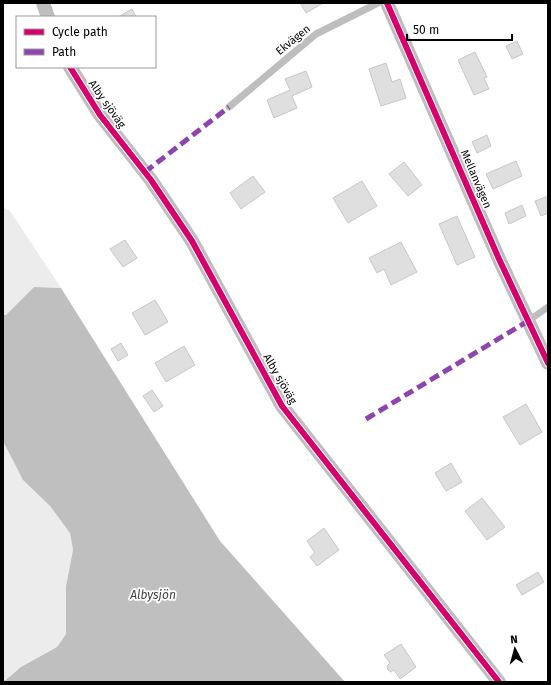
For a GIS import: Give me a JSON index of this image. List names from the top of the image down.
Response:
{
  "streets": {
    "street": ["Alby sjöväg", "Mellanvägen"],
    "lane": ["Ekvägen"]
  },
  "water": ["Albysjön"],
  "legend": ["Cycle path", "Path"],
  "scale_bar": "50 m",
  "north": "top"
}
